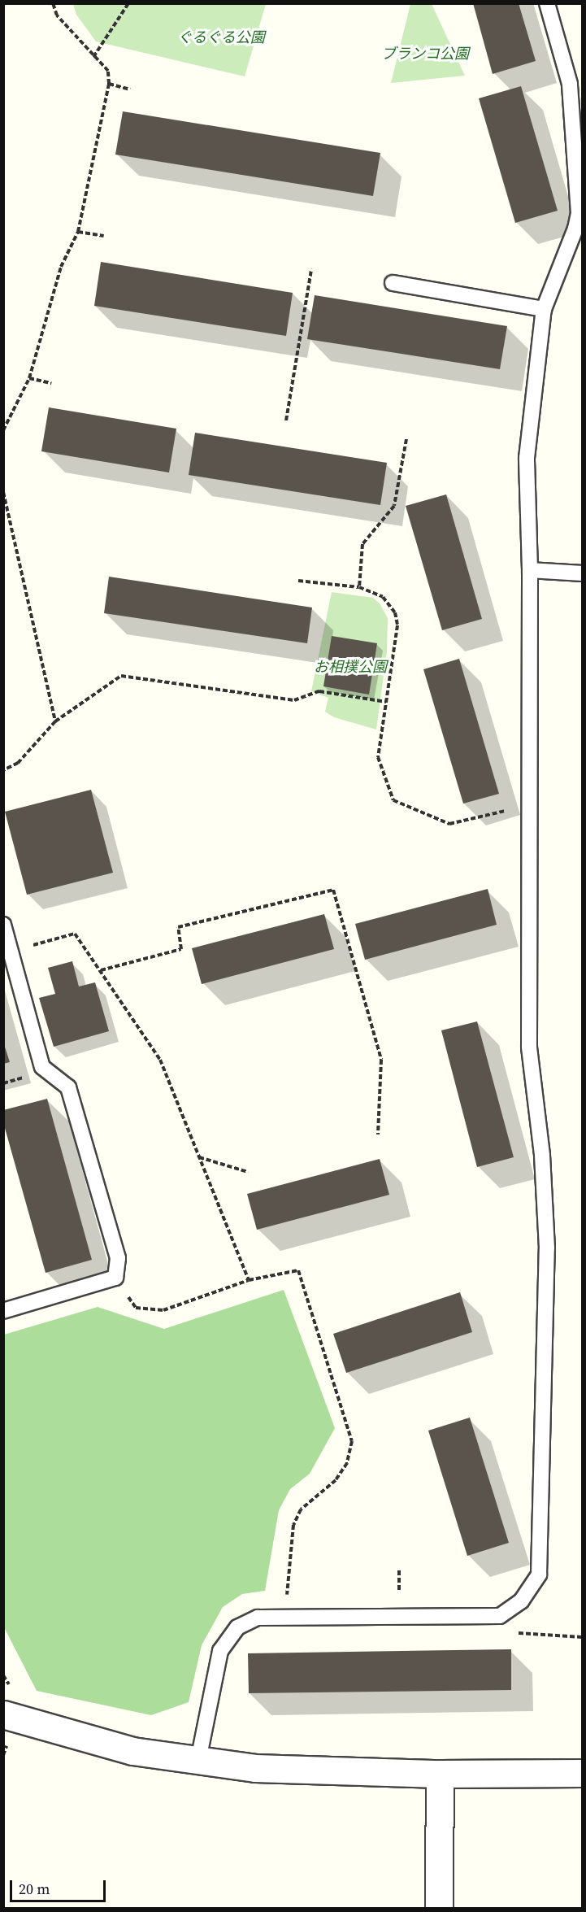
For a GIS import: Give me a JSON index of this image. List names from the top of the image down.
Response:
{
  "parks": ["ぐるぐる公園", "ブランコ公園", "お相撲公園"],
  "scale_bar": "20 m"
}
